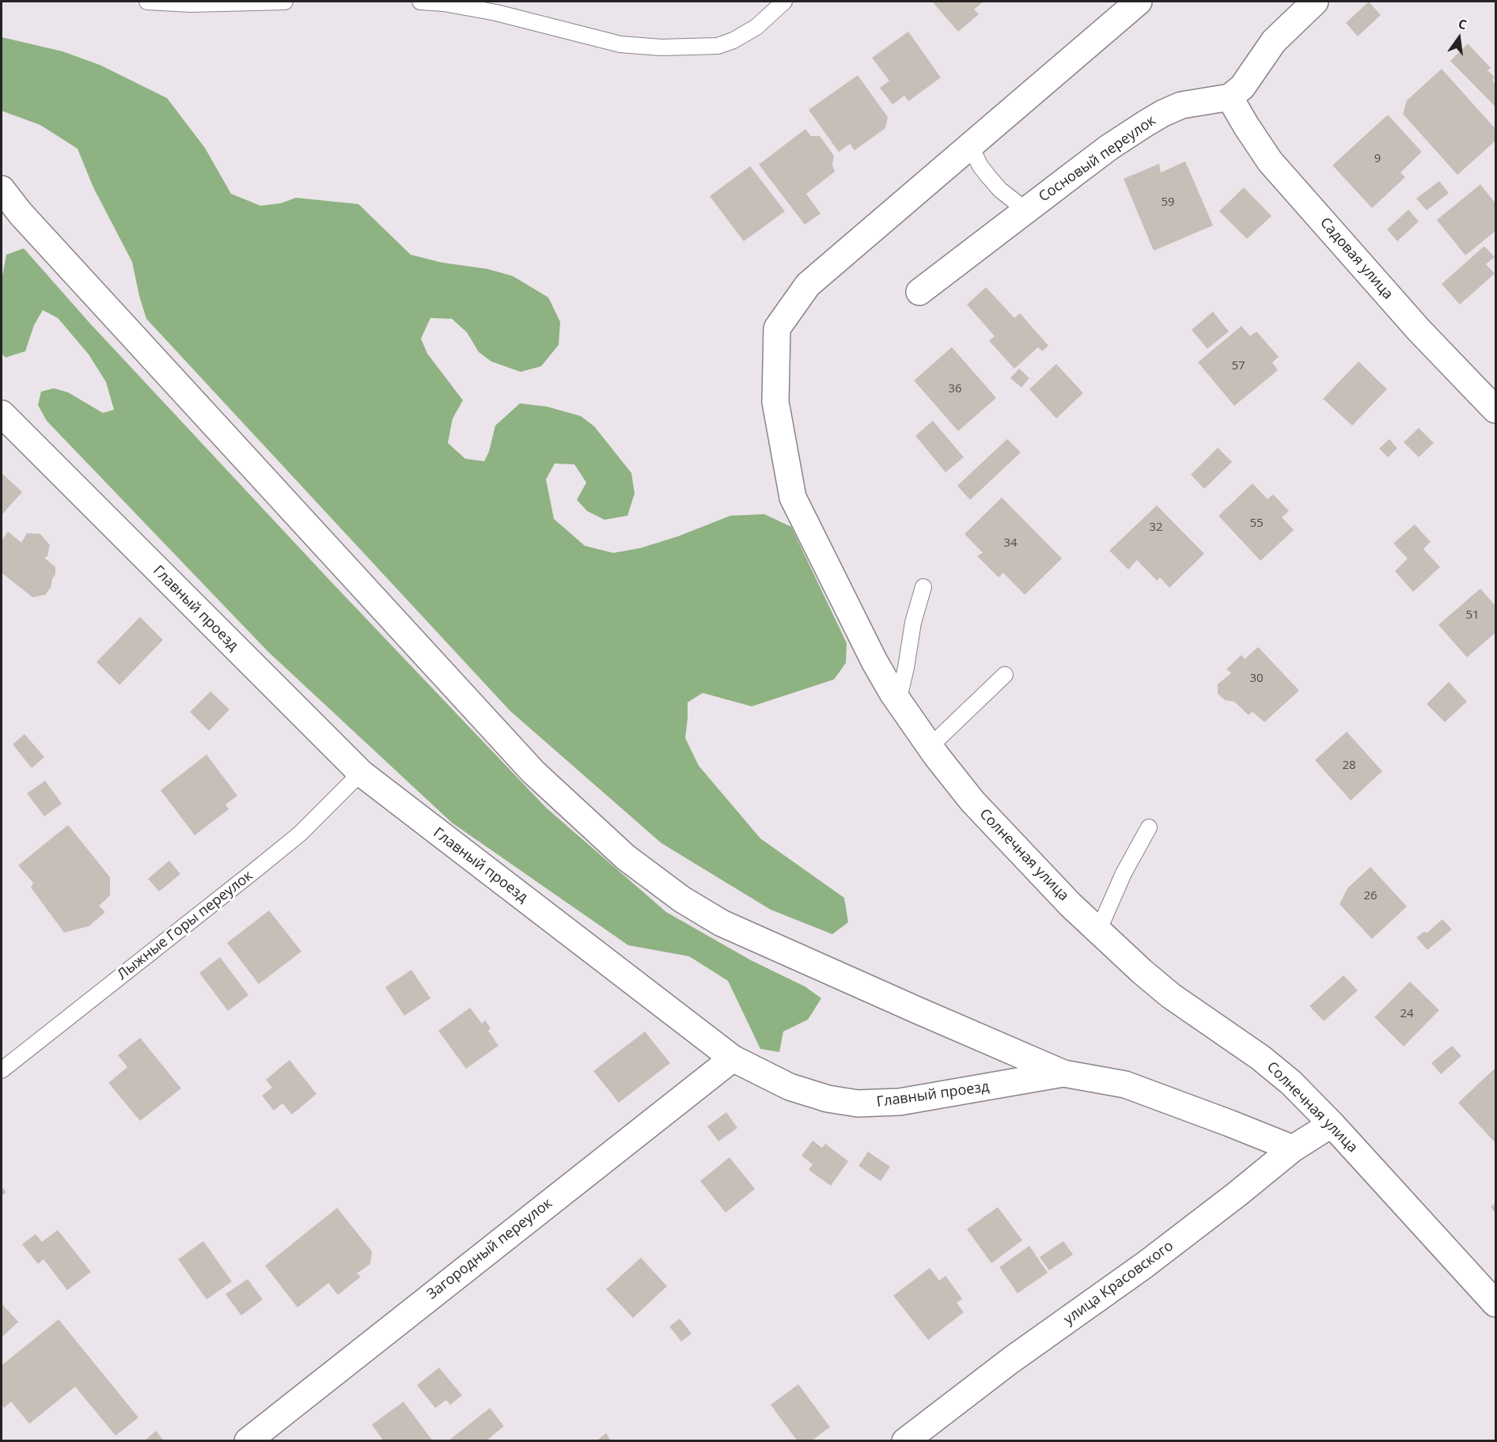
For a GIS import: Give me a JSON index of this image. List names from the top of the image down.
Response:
{
  "streets": {
    "street": [
      "Сосновый переулок",
      "Садовая улица",
      "Главный проезд",
      "Солнечная улица",
      "Загородный переулок",
      "улица Красовского"
    ],
    "lane": ["Лыжные Горы переулок"]
  },
  "crossings": [
    ["Сосновый переулок", "Садовая улица"],
    ["Главный проезд", "Лыжные Горы переулок"],
    ["Главный проезд", "Загородный переулок"],
    ["Солнечная улица", "улица Красовского"]
  ],
  "house_numbers": [
    "9",
    "59",
    "57",
    "36",
    "55",
    "32",
    "34",
    "51",
    "30",
    "28",
    "26",
    "24"
  ],
  "north": "top"
}
